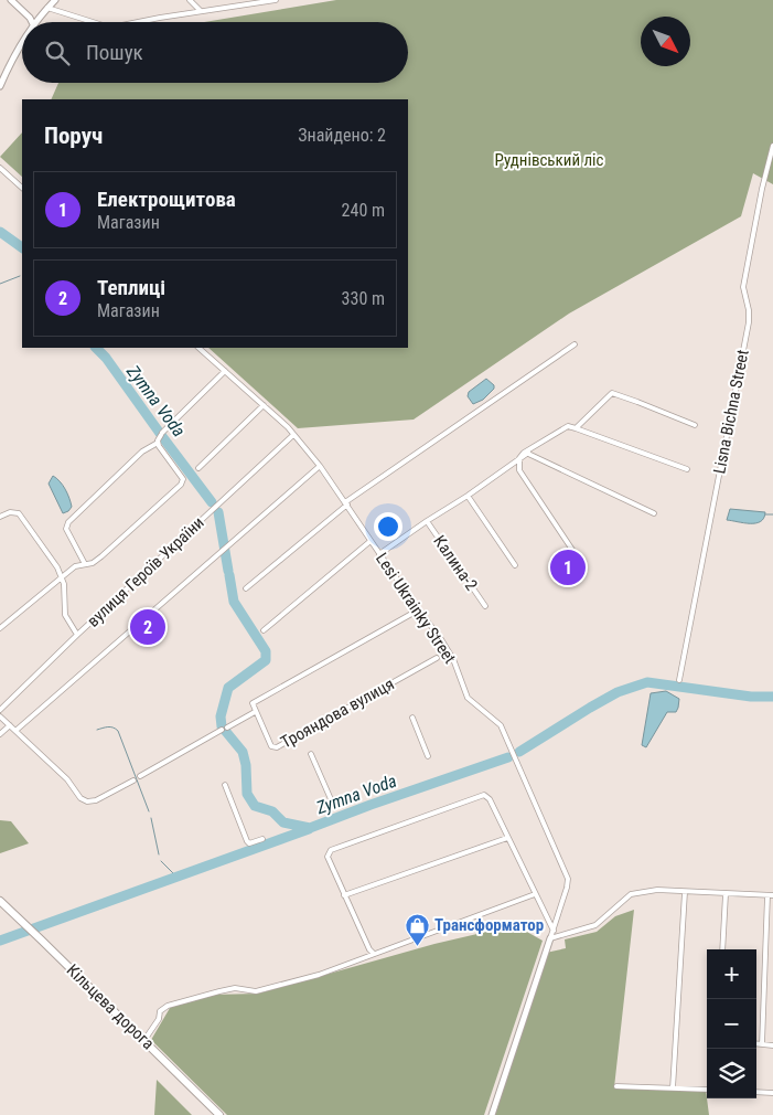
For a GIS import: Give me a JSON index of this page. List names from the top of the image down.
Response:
{
  "streets": {
    "highway": ["Кільцева дорога"],
    "street": [
      "Lisna Bichna Street",
      "Калина-2",
      "вулиця Героїв України",
      "Lesi Ukrainky Street",
      "Трояндова вулиця"
    ]
  },
  "crossings": [
    ["вулиця Героїв України", "Lesi Ukrainky Street"]
  ],
  "water": ["Zymna Voda"],
  "parks": ["Руднівський ліс"],
  "places": {
    "shop": ["Трансформатор"]
  },
  "north": "bottom right",
  "page": {
    "search": "Пошук",
    "heading": ["Поруч", "Знайдено: 2"],
    "list": [
      {
        "mark": "1",
        "name": "Електрощитова",
        "note": "Магазин",
        "value": "240 m"
      },
      {
        "mark": "2",
        "name": "Теплиці",
        "note": "Магазин",
        "value": "330 m"
      }
    ],
    "pins": ["1", "2"],
    "map_buttons": ["+", "−"]
  }
}
